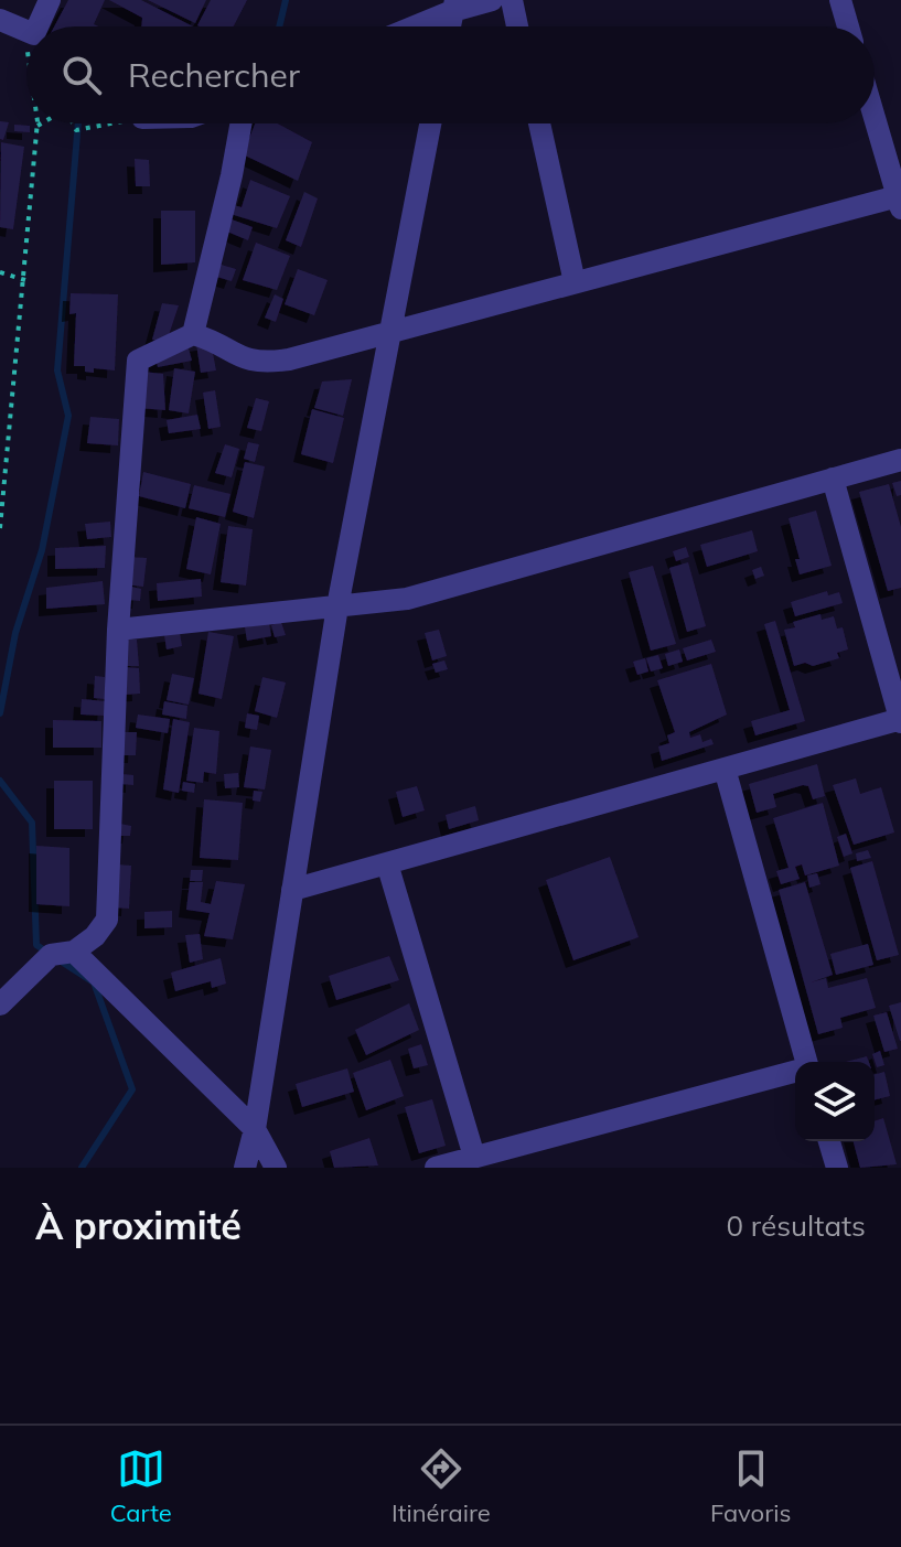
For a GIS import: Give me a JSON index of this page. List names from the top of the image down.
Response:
{
  "page": {
    "search": "Rechercher",
    "heading": ["À proximité", "0 résultats"],
    "nav": ["Carte", "Itinéraire", "Favoris"]
  }
}
